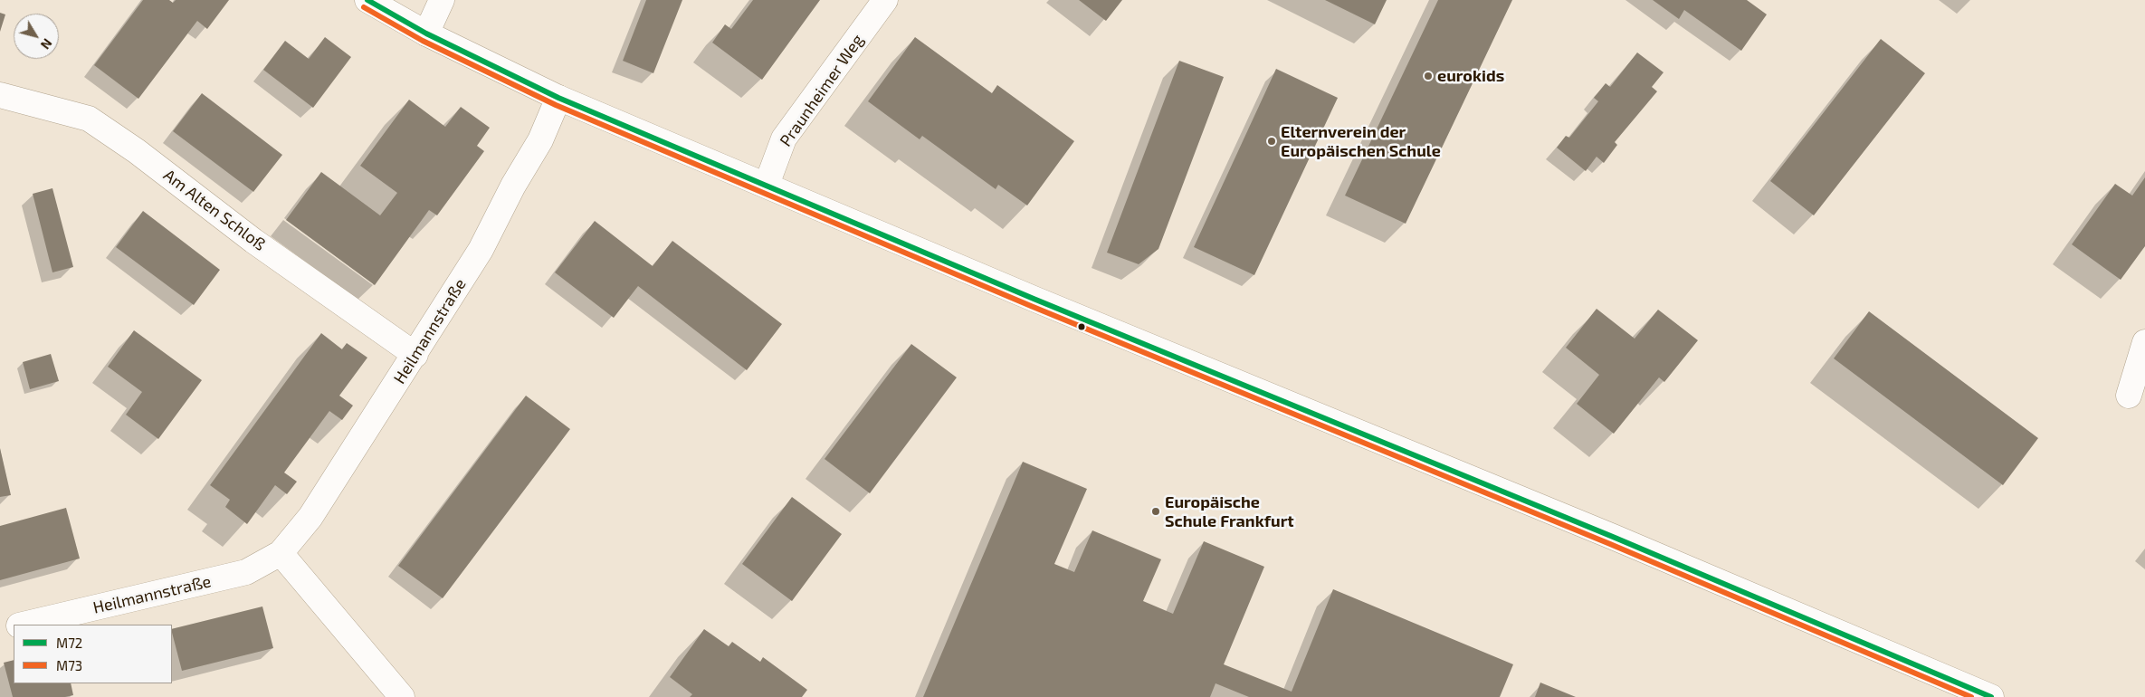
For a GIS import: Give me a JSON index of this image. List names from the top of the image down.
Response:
{
  "streets": {
    "street": ["Praunheimer Weg", "Am Alten Schloß", "Heilmannstraße"]
  },
  "crossings": [
    ["Am Alten Schloß", "Heilmannstraße"]
  ],
  "places": ["eurokids", "Elternverein der Europäischen Schule", "Europäische Schule Frankfurt"],
  "lines": ["transit line M72", "transit line M73"],
  "legend": ["M72", "M73"],
  "north": "bottom right"
}
